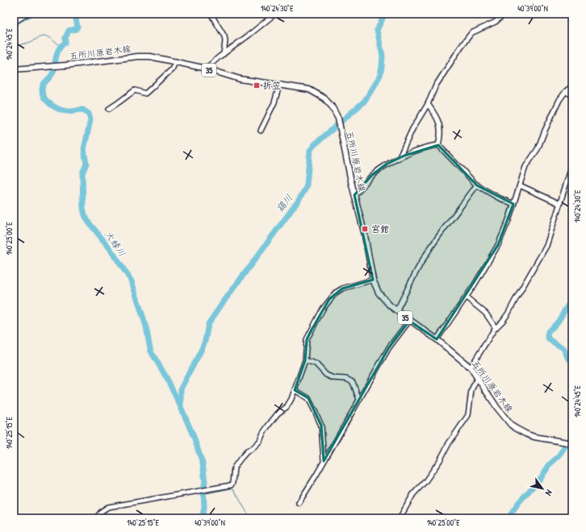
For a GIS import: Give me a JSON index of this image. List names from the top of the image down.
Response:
{
  "streets": {
    "main road": ["五所川原岩木線", "35"]
  },
  "water": ["鶏川", "大蜂川"],
  "places": {
    "transit": ["折笠", "宮館"]
  },
  "north": "bottom right",
  "coordinates": [
    "140°24'30\"E",
    "40°39'00\"N",
    "140°24'45\"E",
    "140°25'00\"E",
    "140°25'15\"E"
  ]
}
